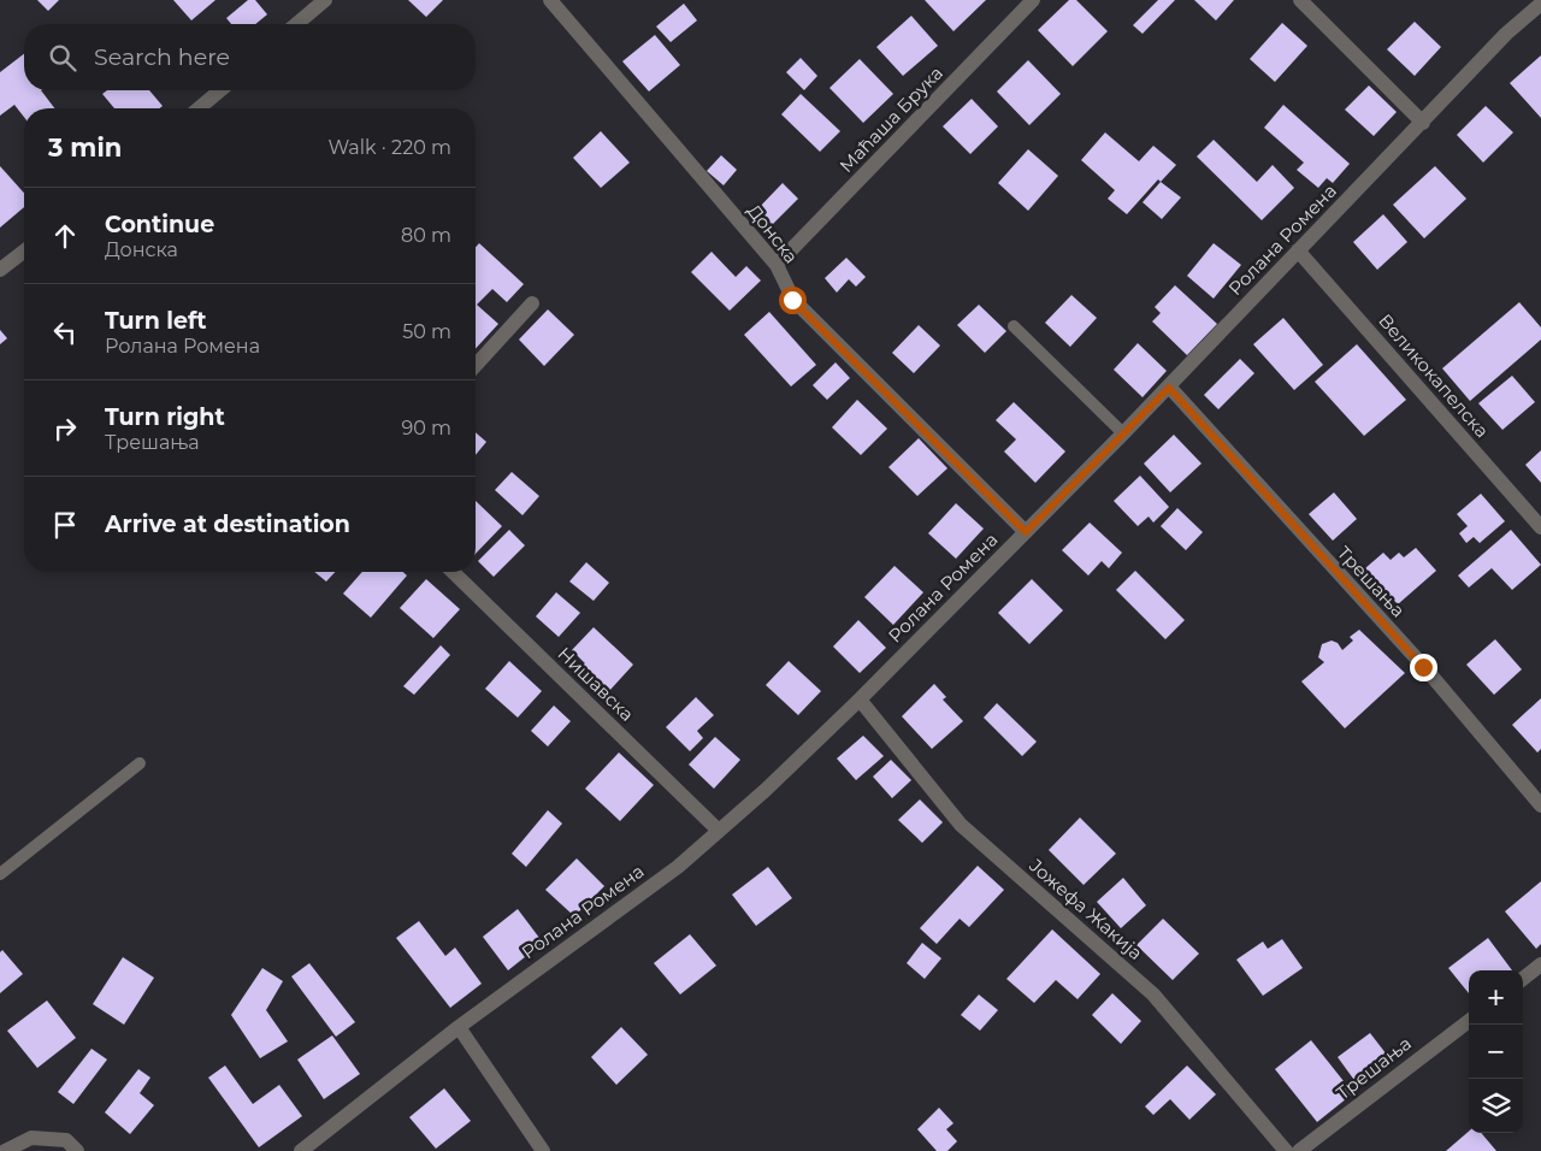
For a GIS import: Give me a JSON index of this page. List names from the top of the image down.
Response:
{
  "streets": {
    "street": [
      "Маћаша Брука",
      "Донска",
      "Ролана Ромена",
      "Великокапелска",
      "Трешања",
      "Нишавска",
      "Јожефа Жакија"
    ]
  },
  "crossings": [
    ["Маћаша Брука", "Донска"],
    ["Донска", "Ролана Ромена"],
    ["Ролана Ромена", "Великокапелска"],
    ["Ролана Ромена", "Трешања"],
    ["Ролана Ромена", "Нишавска"],
    ["Ролана Ромена", "Јожефа Жакија"]
  ],
  "page": {
    "search": "Search here",
    "heading": ["3 min", "Walk · 220 m"],
    "list": [
      ["Continue", "Донска", "80 m"],
      ["Turn left", "Ролана Ромена", "50 m"],
      ["Turn right", "Трешања", "90 m"],
      "Arrive at destination"
    ],
    "map_buttons": ["+", "−"]
  }
}
